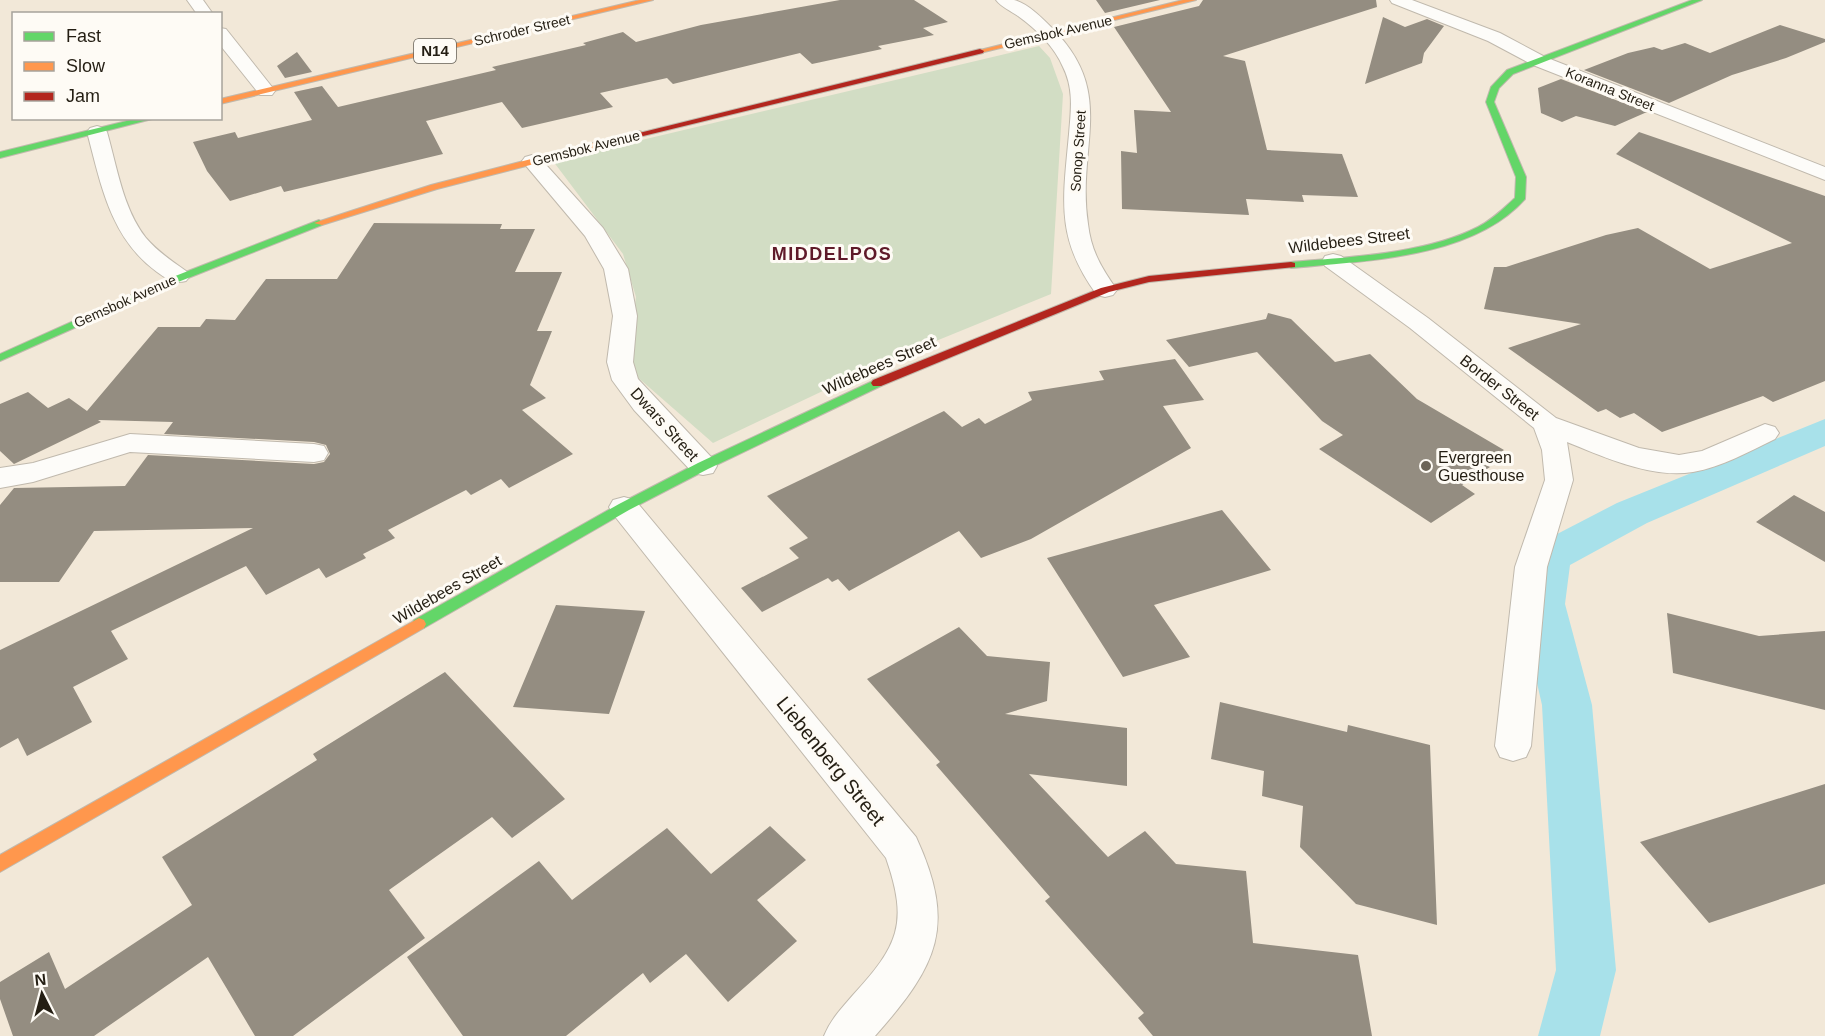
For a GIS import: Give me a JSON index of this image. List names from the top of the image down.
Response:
{
  "streets": {
    "main road": [
      "Schroder Street",
      "Gemsbok Avenue",
      "N14",
      "Wildebees Street"
    ],
    "street": [
      "Koranna Street",
      "Sonop Street",
      "Border Street",
      "Dwars Street",
      "Liebenberg Street"
    ]
  },
  "crossings": [
    ["Gemsbok Avenue", "Sonop Street"],
    ["Gemsbok Avenue", "Dwars Street"],
    ["Koranna Street", "Wildebees Street"],
    ["Sonop Street", "Wildebees Street"],
    ["Wildebees Street", "Border Street"],
    ["Wildebees Street", "Dwars Street"],
    ["Wildebees Street", "Liebenberg Street"]
  ],
  "districts": ["MIDDELPOS"],
  "places": ["Evergreen Guesthouse"],
  "legend": ["Fast", "Slow", "Jam"],
  "north": "top"
}
